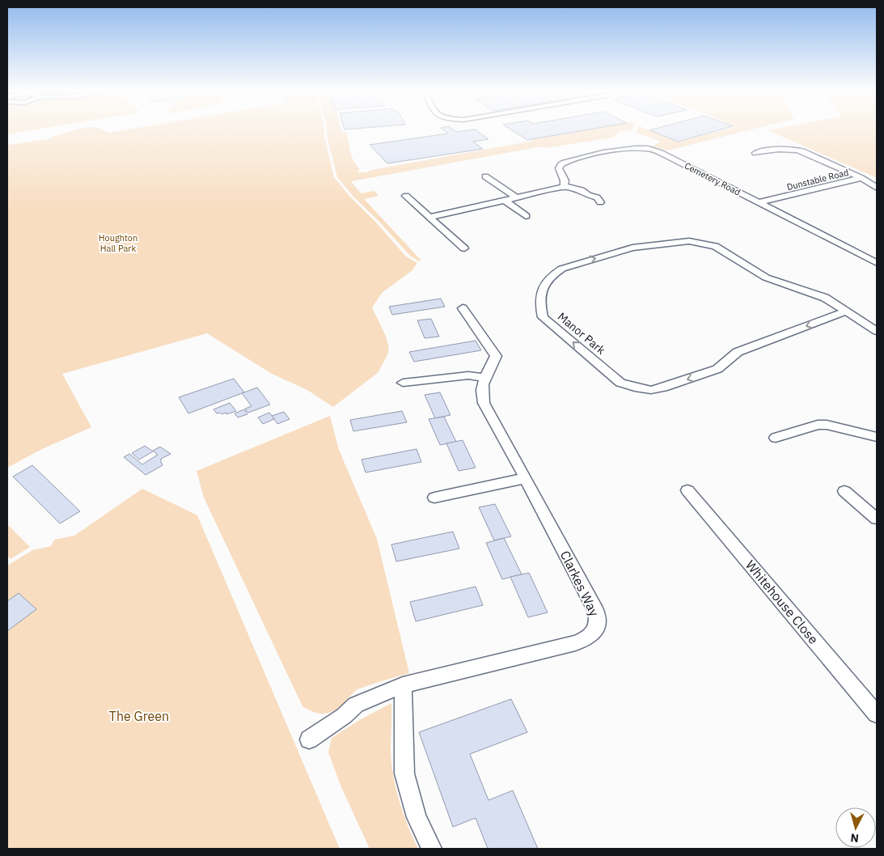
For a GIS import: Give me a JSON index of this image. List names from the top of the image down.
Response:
{
  "streets": {
    "street": [
      "Cemetery Road",
      "Dunstable Road",
      "Manor Park",
      "Clarkes Way",
      "Whitehouse Close"
    ]
  },
  "crossings": [
    ["Cemetery Road", "Dunstable Road"]
  ],
  "parks": ["Houghton Hall Park", "The Green"],
  "north": "bottom"
}
